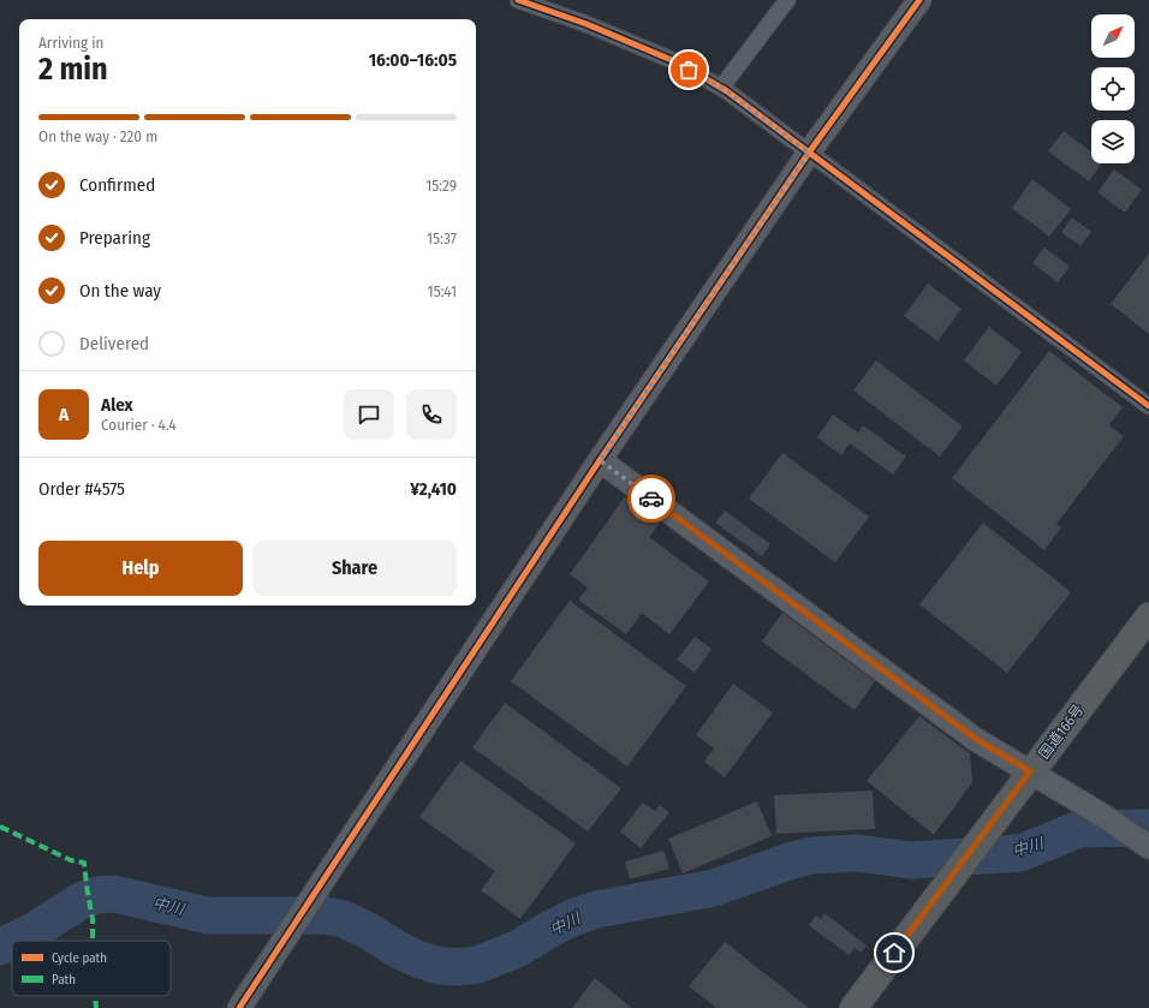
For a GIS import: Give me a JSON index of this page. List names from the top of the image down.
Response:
{
  "streets": {
    "highway": ["国道166号"]
  },
  "water": ["中川"],
  "legend": ["Cycle path", "Path"],
  "north": "top right",
  "page": {
    "heading": ["2 min", "Arriving in", "16:00–16:05"],
    "panel": [
      "Alex",
      "Courier · 4.4",
      "Order #4575",
      "¥2,410"
    ],
    "bar": "On the way · 220 m",
    "list": [
      ["Confirmed", "15:29"],
      ["Preparing", "15:37"],
      ["On the way", "15:41"],
      "Delivered"
    ],
    "round": "A",
    "buttons": ["Help", "Share"]
  }
}
